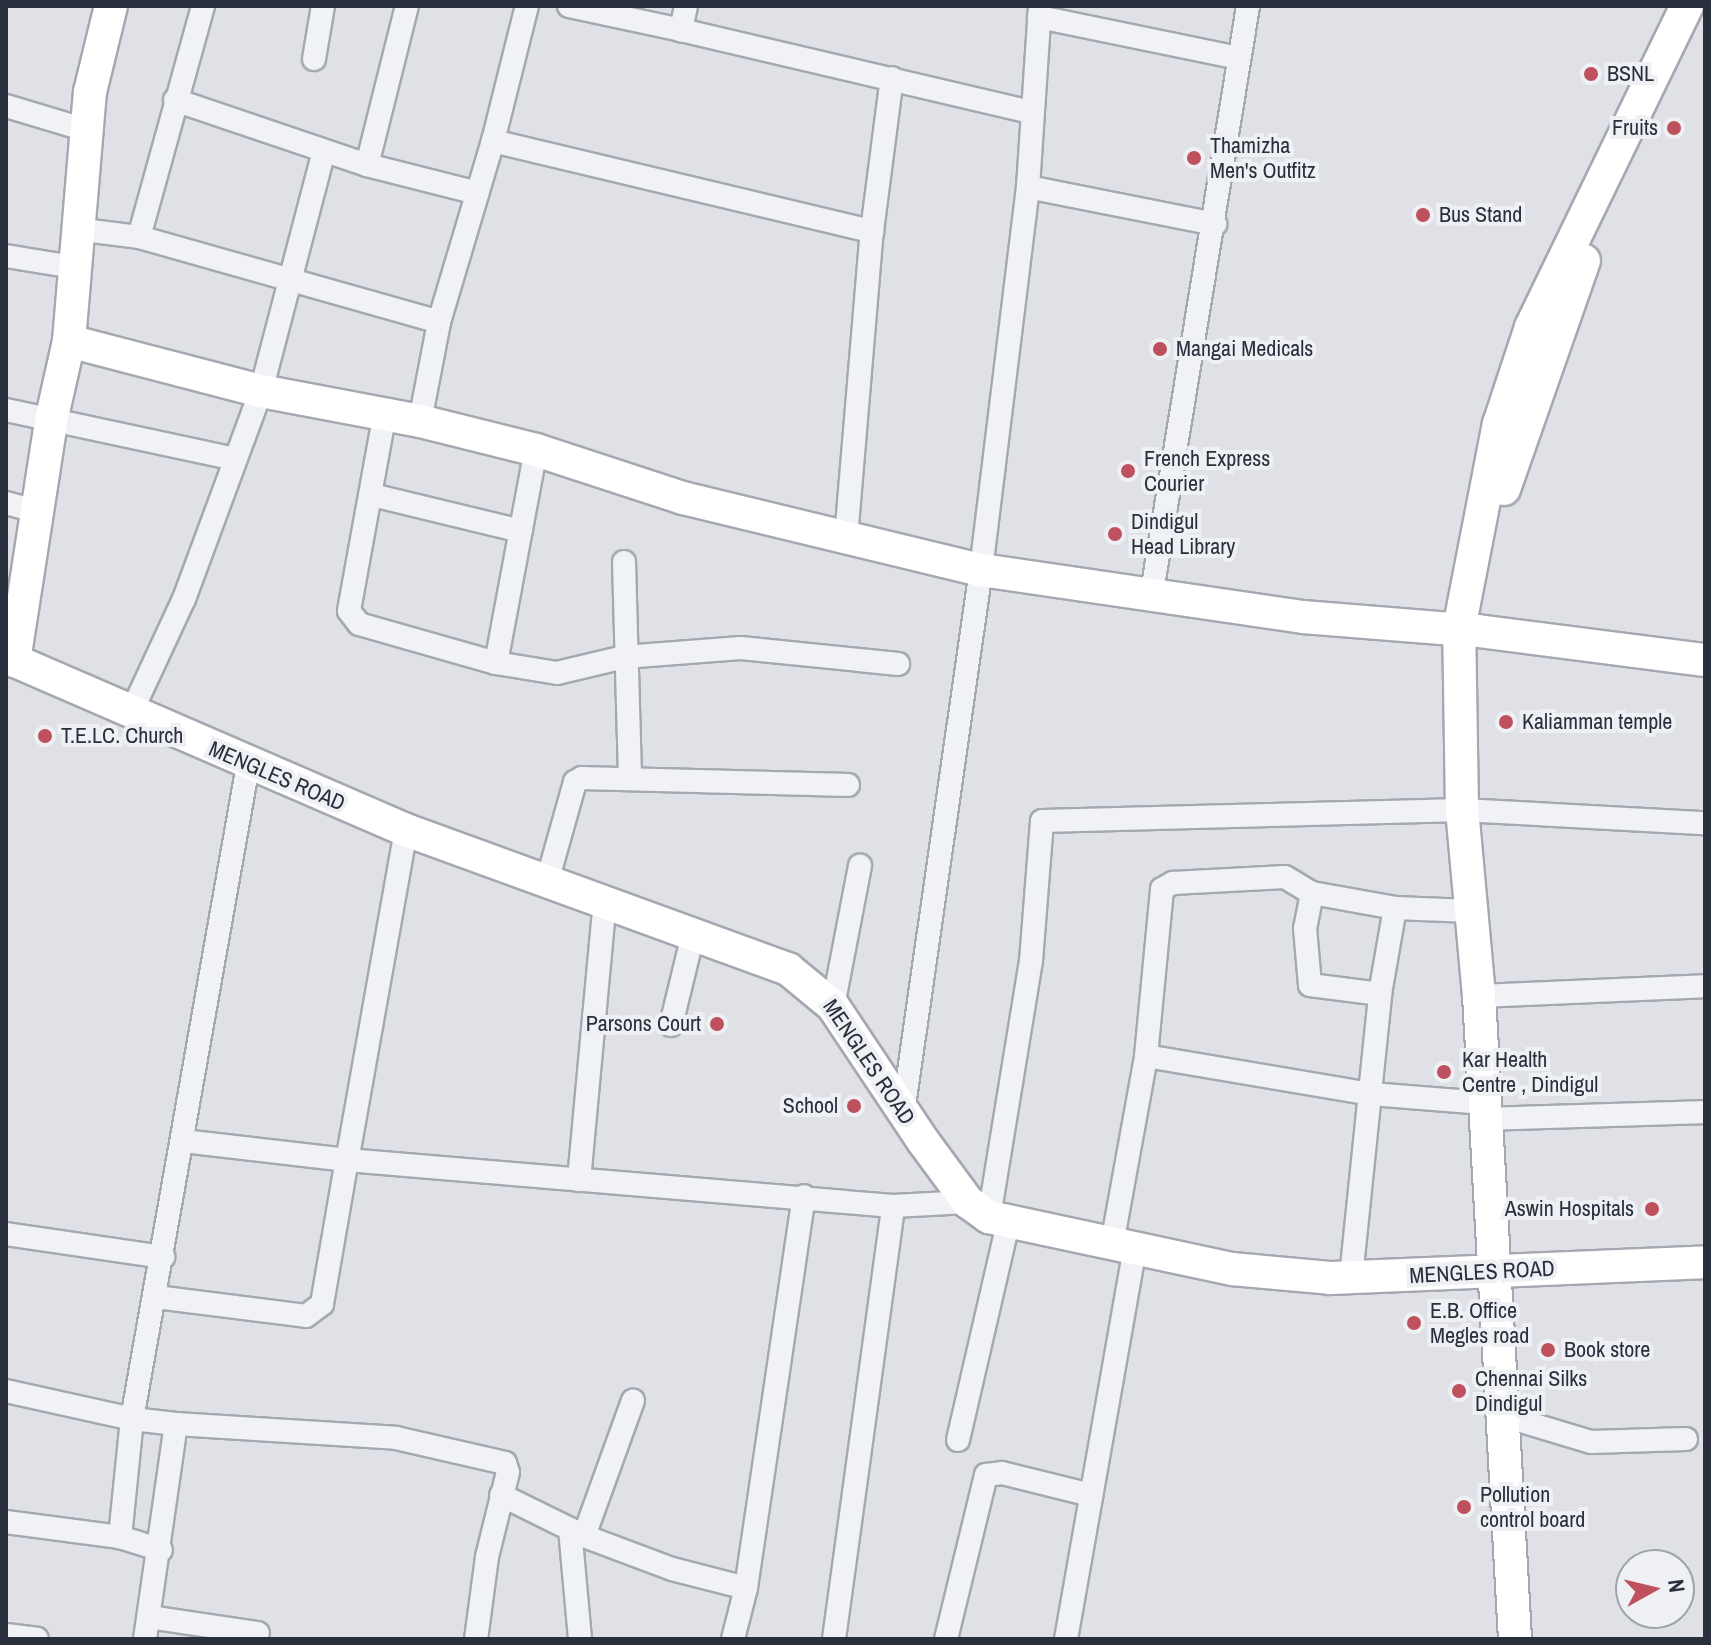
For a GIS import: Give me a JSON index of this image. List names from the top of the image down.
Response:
{
  "streets": {
    "main road": ["MENGLES ROAD"]
  },
  "places": [
    "BSNL",
    "Fruits",
    "Thamizha Men's Outfitz",
    "Bus Stand",
    "Mangai Medicals",
    "French Express Courier",
    "Dindigul Head Library",
    "Kaliamman temple",
    "T.E.LC. Church",
    "Parsons Court",
    "Kar Health Centre , Dindigul",
    "School",
    "Aswin Hospitals",
    "E.B. Office Megles road",
    "Book store",
    "Chennai Silks Dindigul",
    "Pollution control board"
  ],
  "north": "right"
}
